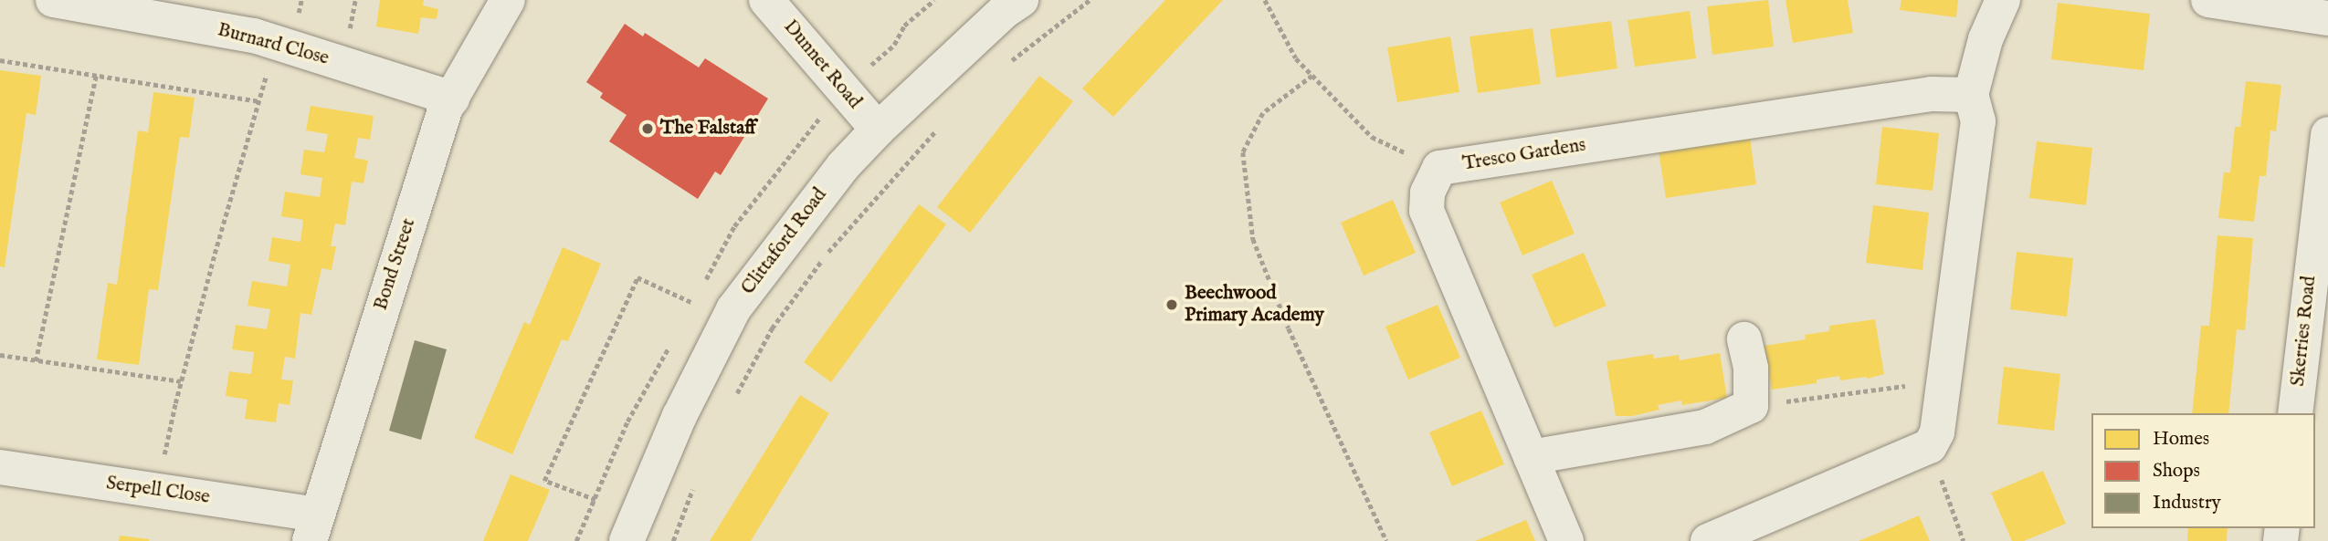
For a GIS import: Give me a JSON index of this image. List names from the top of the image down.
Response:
{
  "streets": {
    "street": [
      "Burnard Close",
      "Dunnet Road",
      "Tresco Gardens",
      "Clittaford Road",
      "Bond Street",
      "Skerries Road",
      "Serpell Close"
    ]
  },
  "crossings": [
    ["Burnard Close", "Bond Street"],
    ["Dunnet Road", "Clittaford Road"],
    ["Bond Street", "Serpell Close"]
  ],
  "places": ["The Falstaff", "Beechwood Primary Academy"],
  "legend": ["Homes", "Shops", "Industry"]
}
